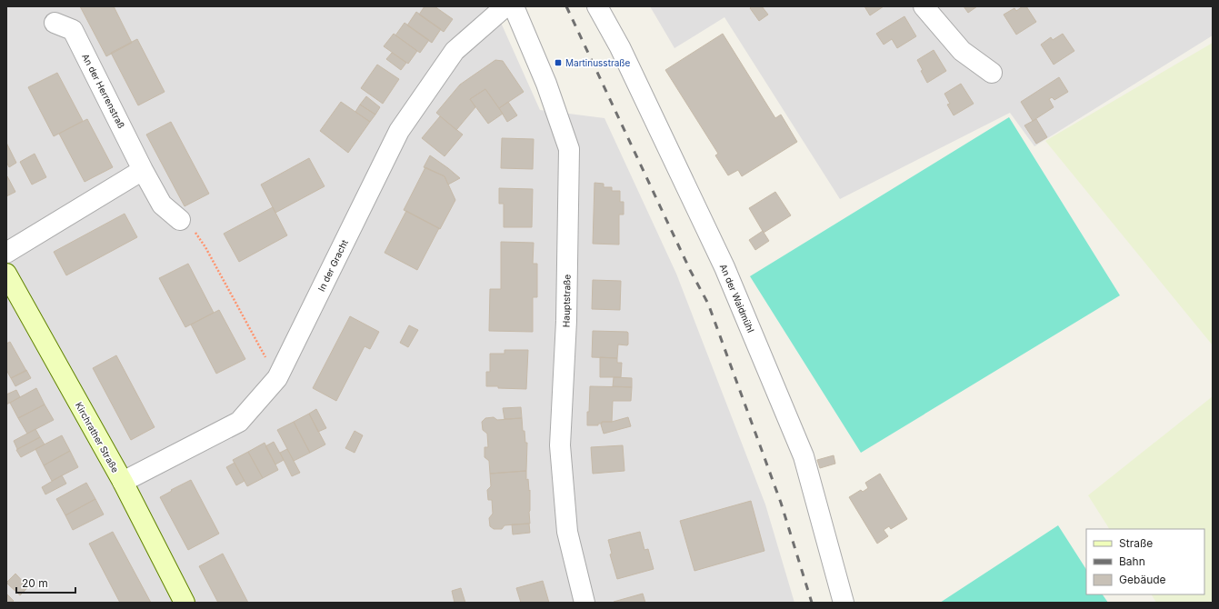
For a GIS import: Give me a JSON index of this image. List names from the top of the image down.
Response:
{
  "streets": {
    "main road": ["Kirchrather Straße"],
    "street": [
      "An der Herrenstraß",
      "In der Gracht",
      "An der Waidmühl",
      "Hauptstraße"
    ]
  },
  "crossings": [
    ["In der Gracht", "Kirchrather Straße"]
  ],
  "places": {
    "transit": ["Martinusstraße"]
  },
  "legend": ["Straße", "Bahn", "Gebäude"],
  "scale_bar": "20 m"
}
